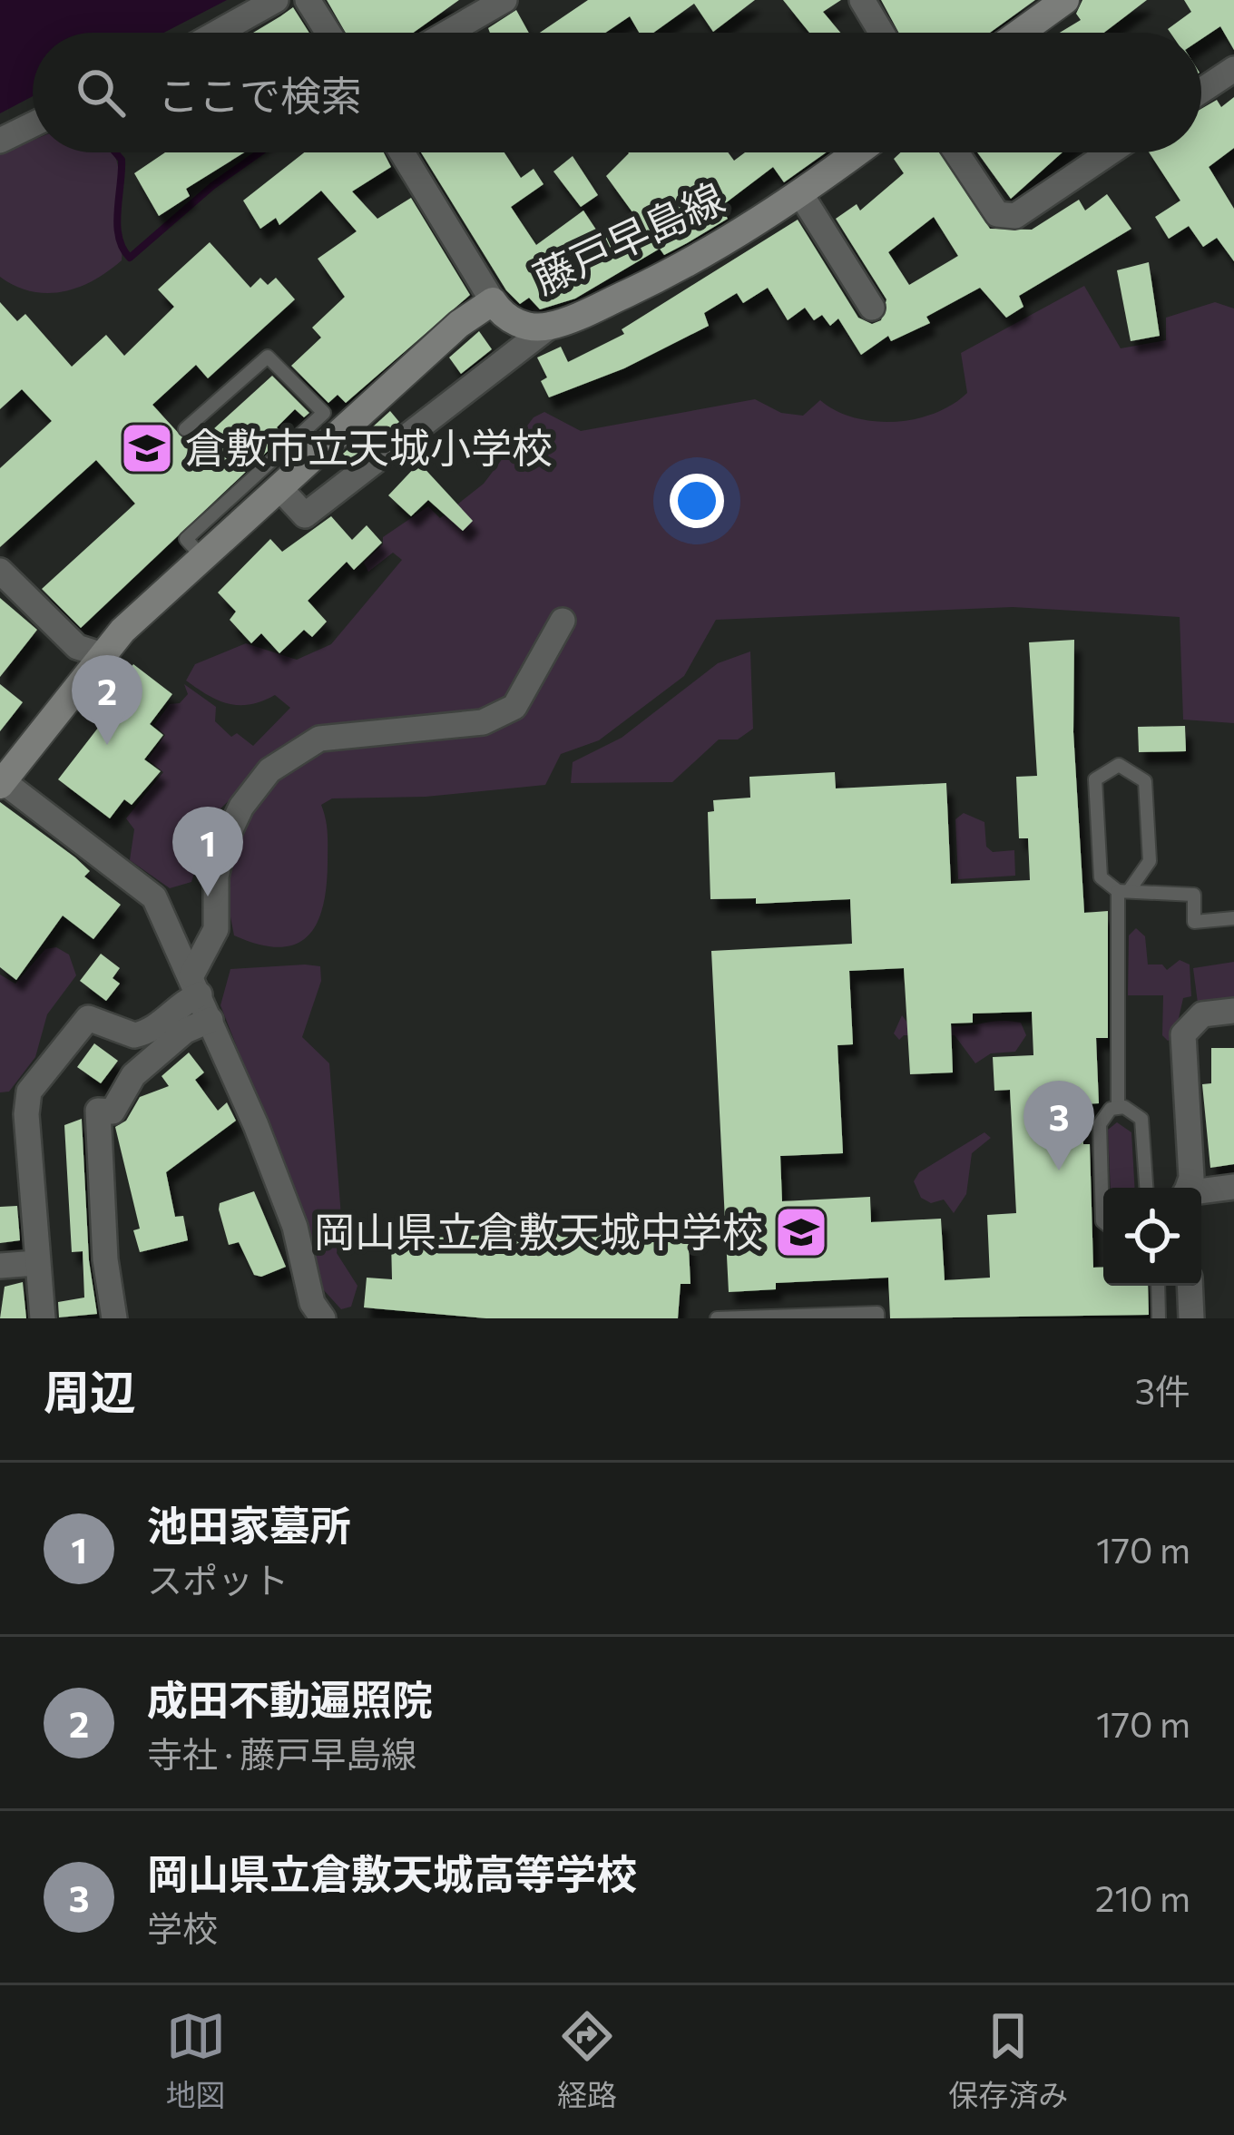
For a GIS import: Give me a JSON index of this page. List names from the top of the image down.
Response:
{
  "streets": {
    "main road": ["藤戸早島線"]
  },
  "places": {
    "school or university": ["倉敷市立天城小学校", "岡山県立倉敷天城中学校"]
  },
  "page": {
    "search": "ここで検索",
    "pins": ["2", "1", "3"],
    "heading": ["周辺", "3件"],
    "list": [
      {
        "mark": "1",
        "name": "池田家墓所",
        "note": "スポット",
        "value": "170 m"
      },
      {
        "mark": "2",
        "name": "成田不動遍照院",
        "note": "寺社 · 藤戸早島線",
        "value": "170 m"
      },
      {
        "mark": "3",
        "name": "岡山県立倉敷天城高等学校",
        "note": "学校",
        "value": "210 m"
      }
    ],
    "nav": ["地図", "経路", "保存済み"]
  }
}
